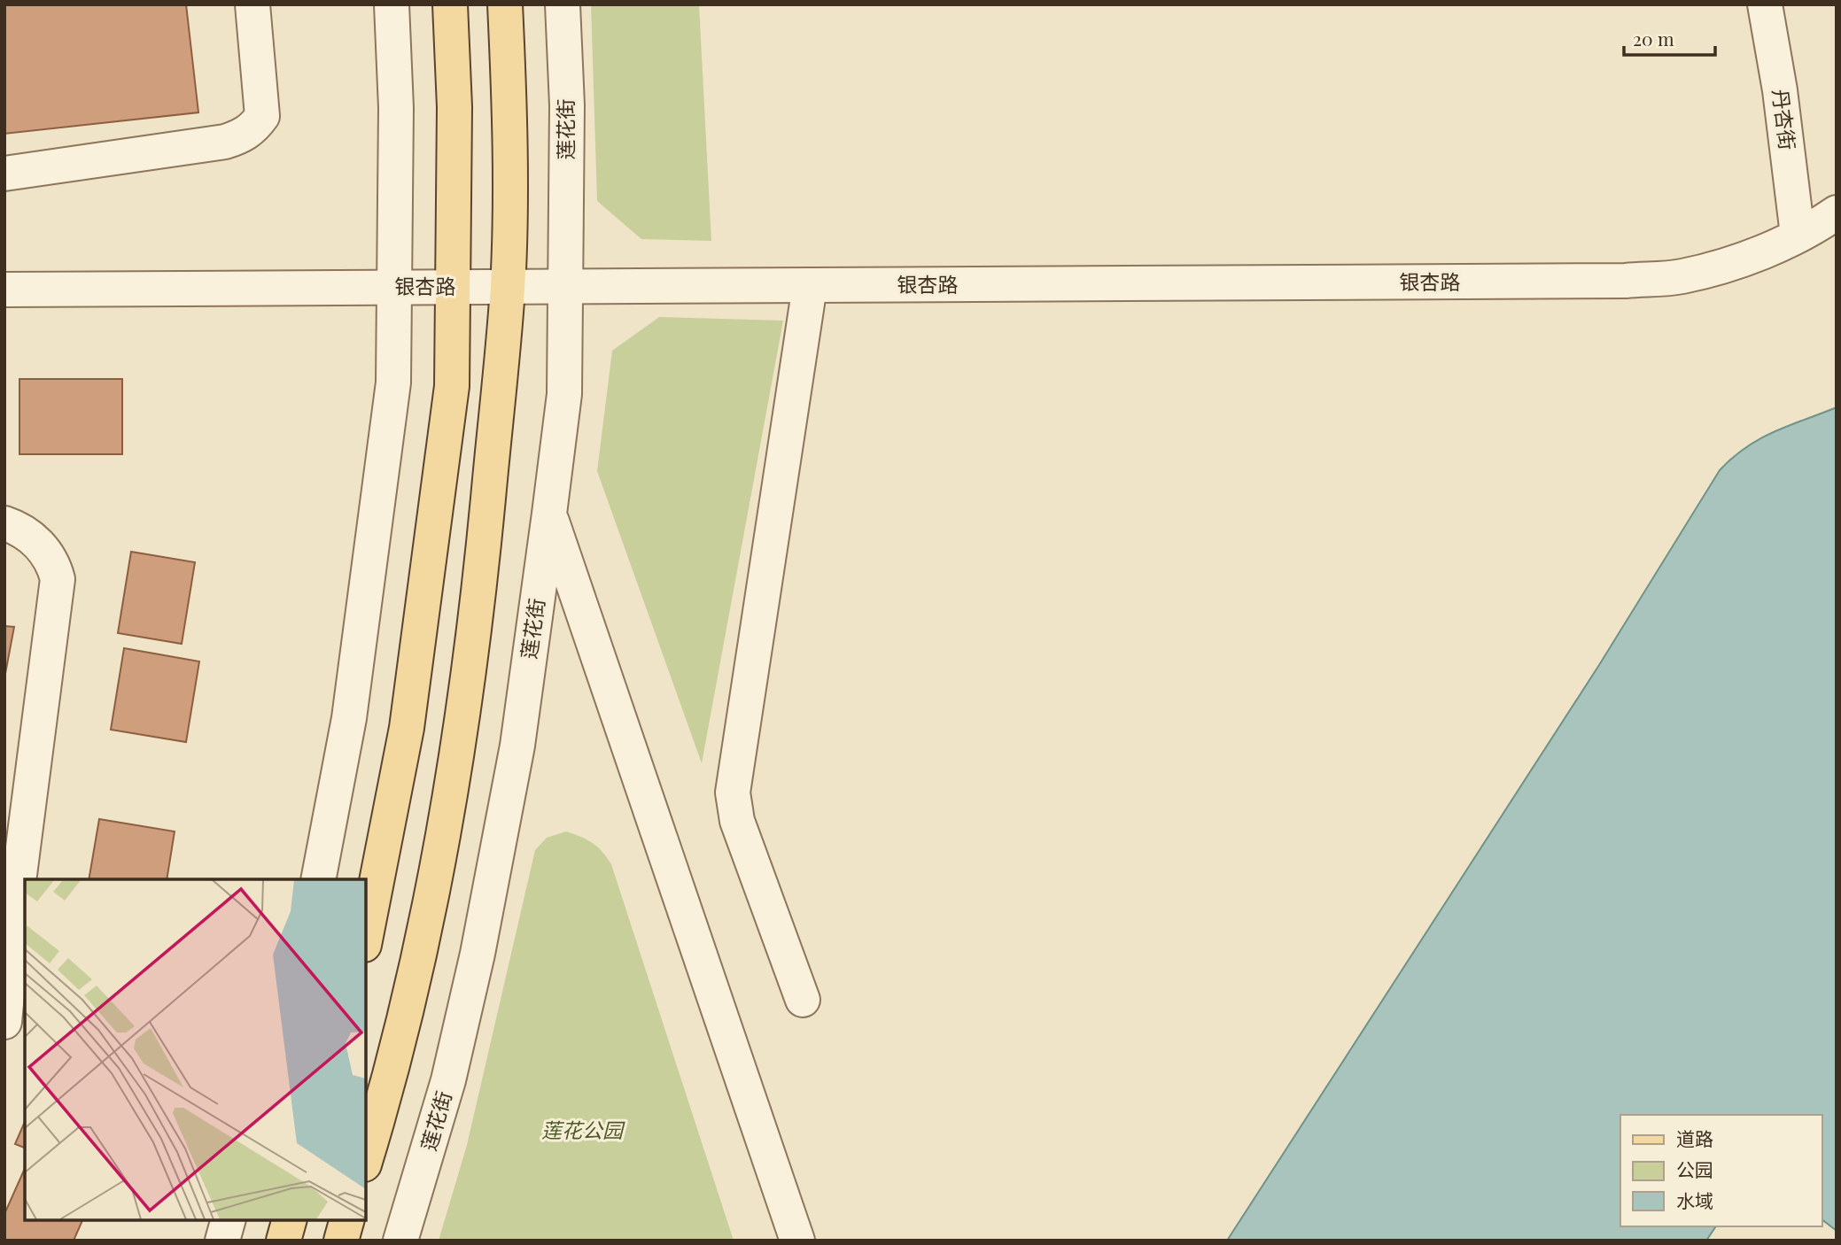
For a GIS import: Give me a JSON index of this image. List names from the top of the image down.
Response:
{
  "streets": {
    "street": ["丹杏街", "莲花街", "银杏路"]
  },
  "crossings": [
    ["丹杏街", "银杏路"],
    ["莲花街", "银杏路"]
  ],
  "parks": ["莲花公园"],
  "legend": ["道路", "公园", "水域"],
  "scale_bar": "20 m"
}
